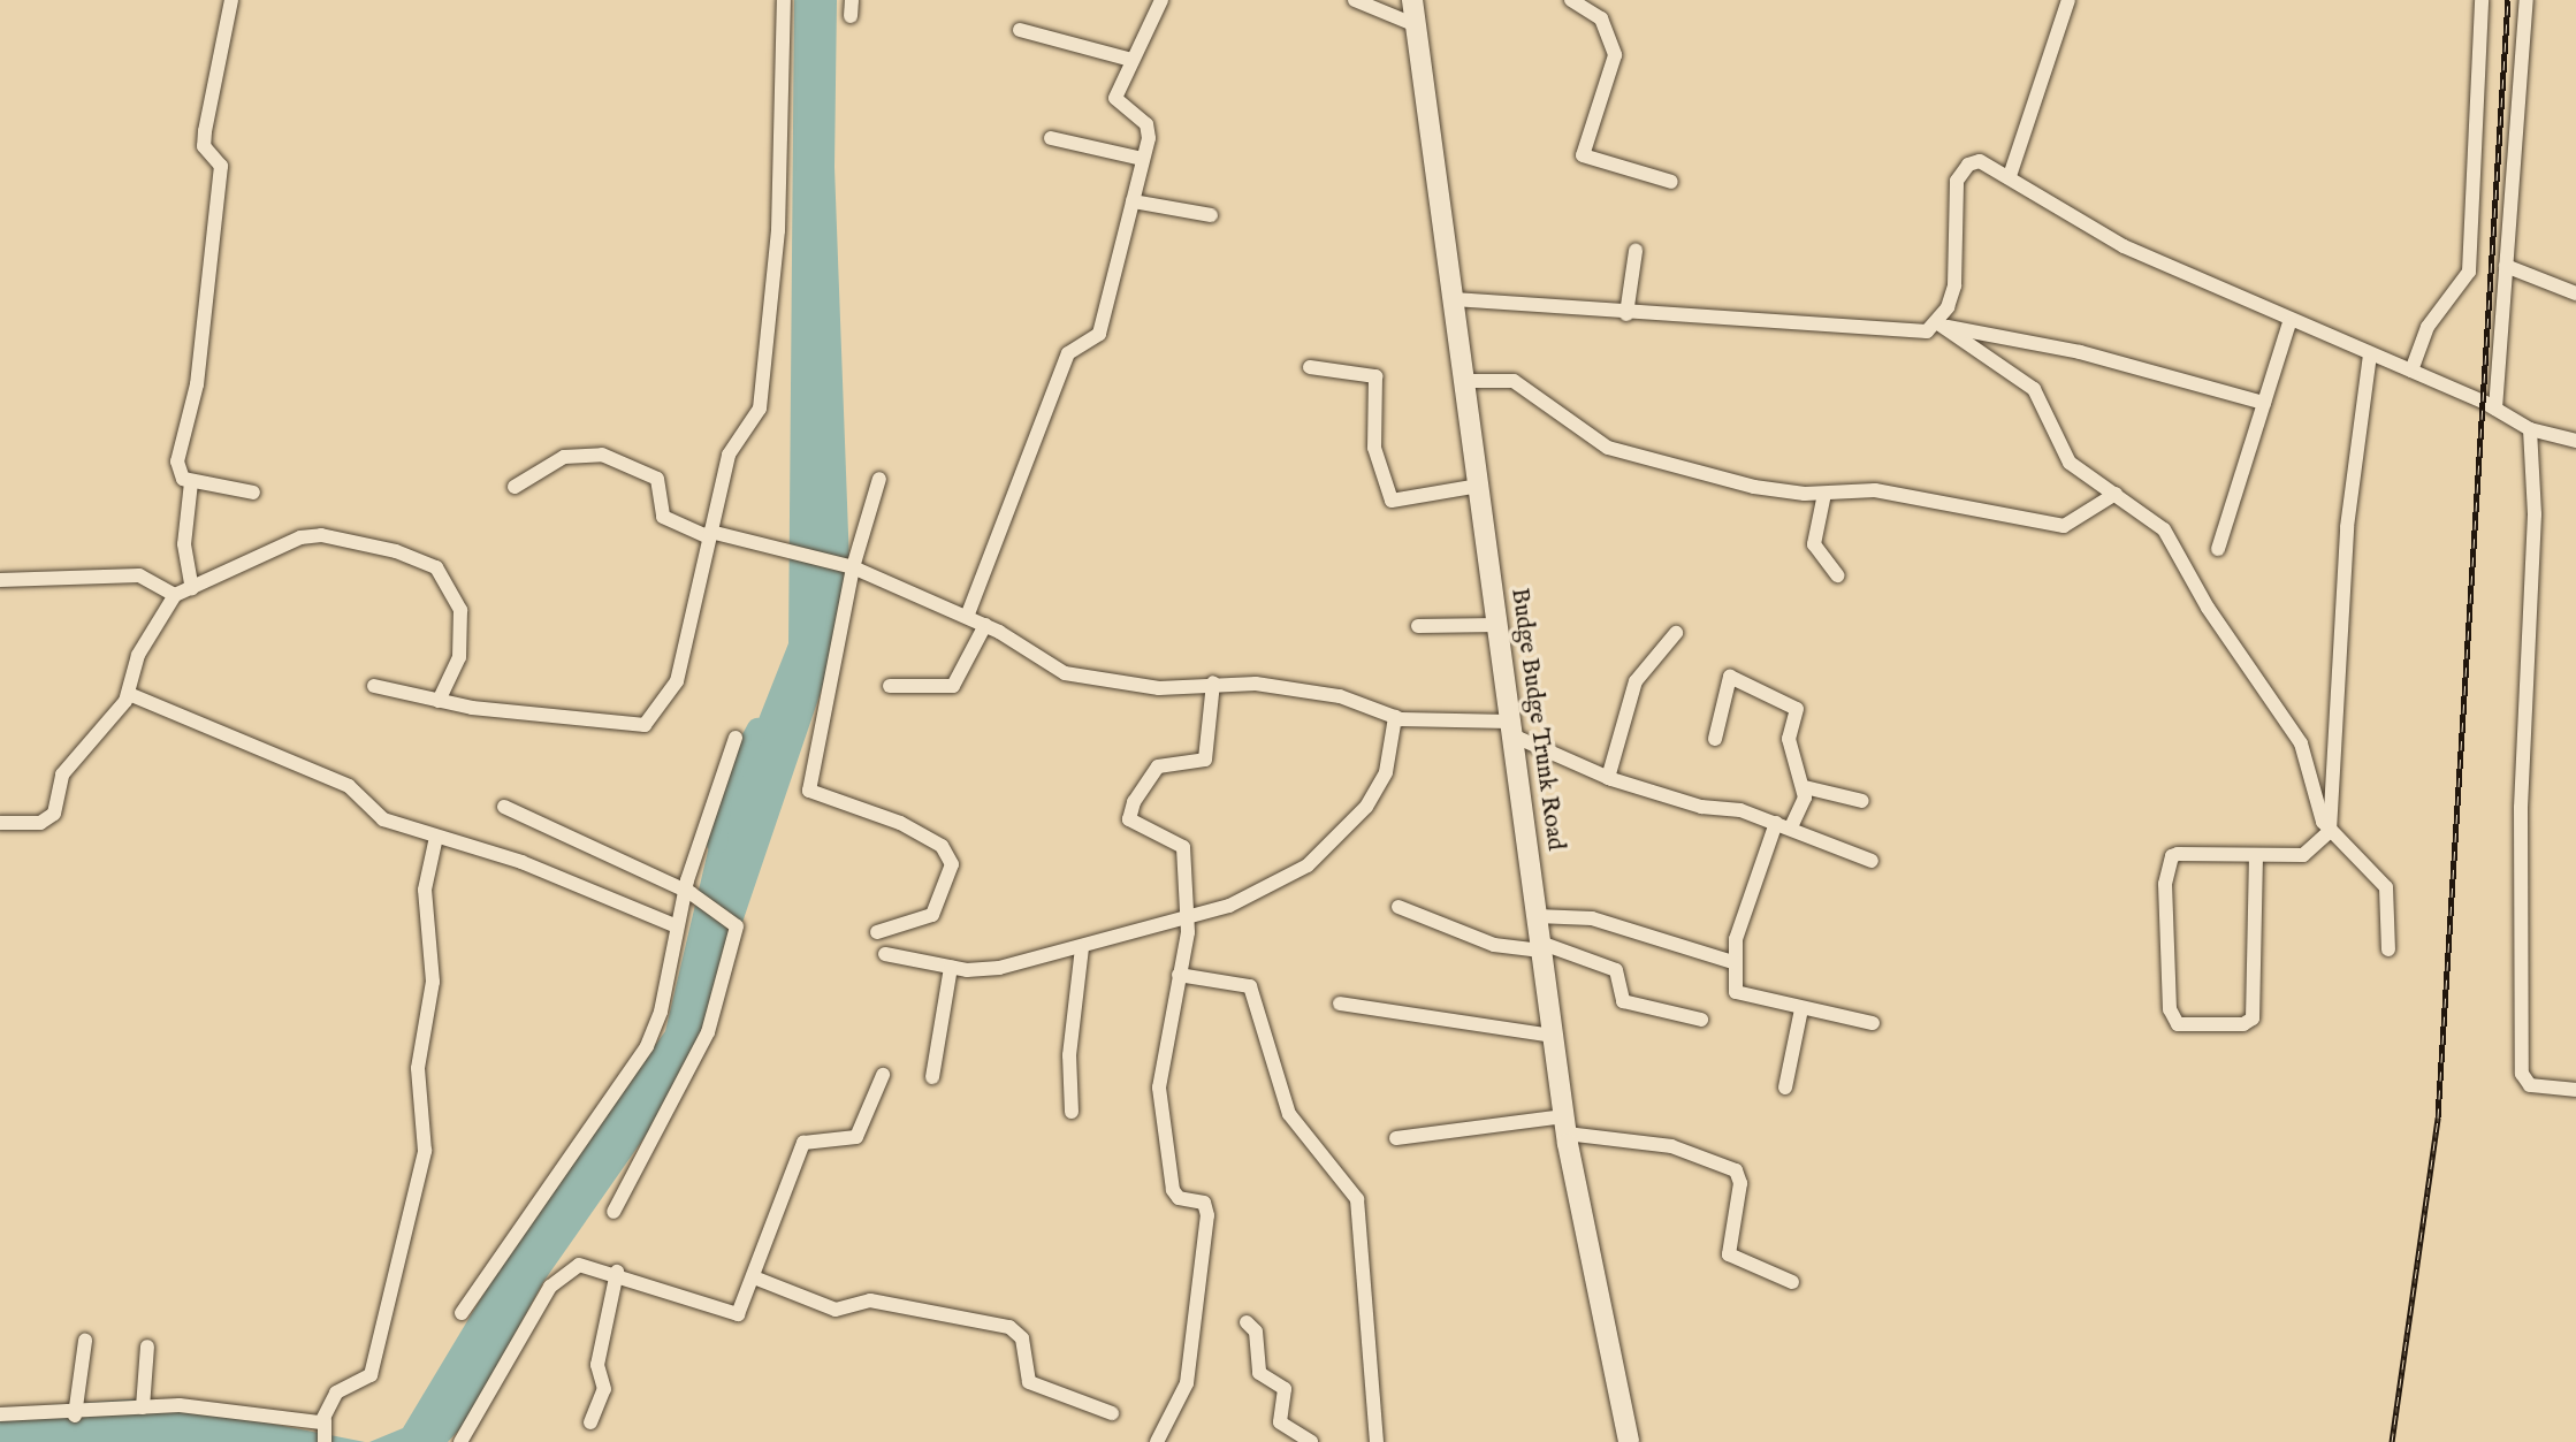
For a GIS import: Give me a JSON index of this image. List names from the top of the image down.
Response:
{
  "streets": {
    "main road": ["Budge Budge Trunk Road"]
  }
}
